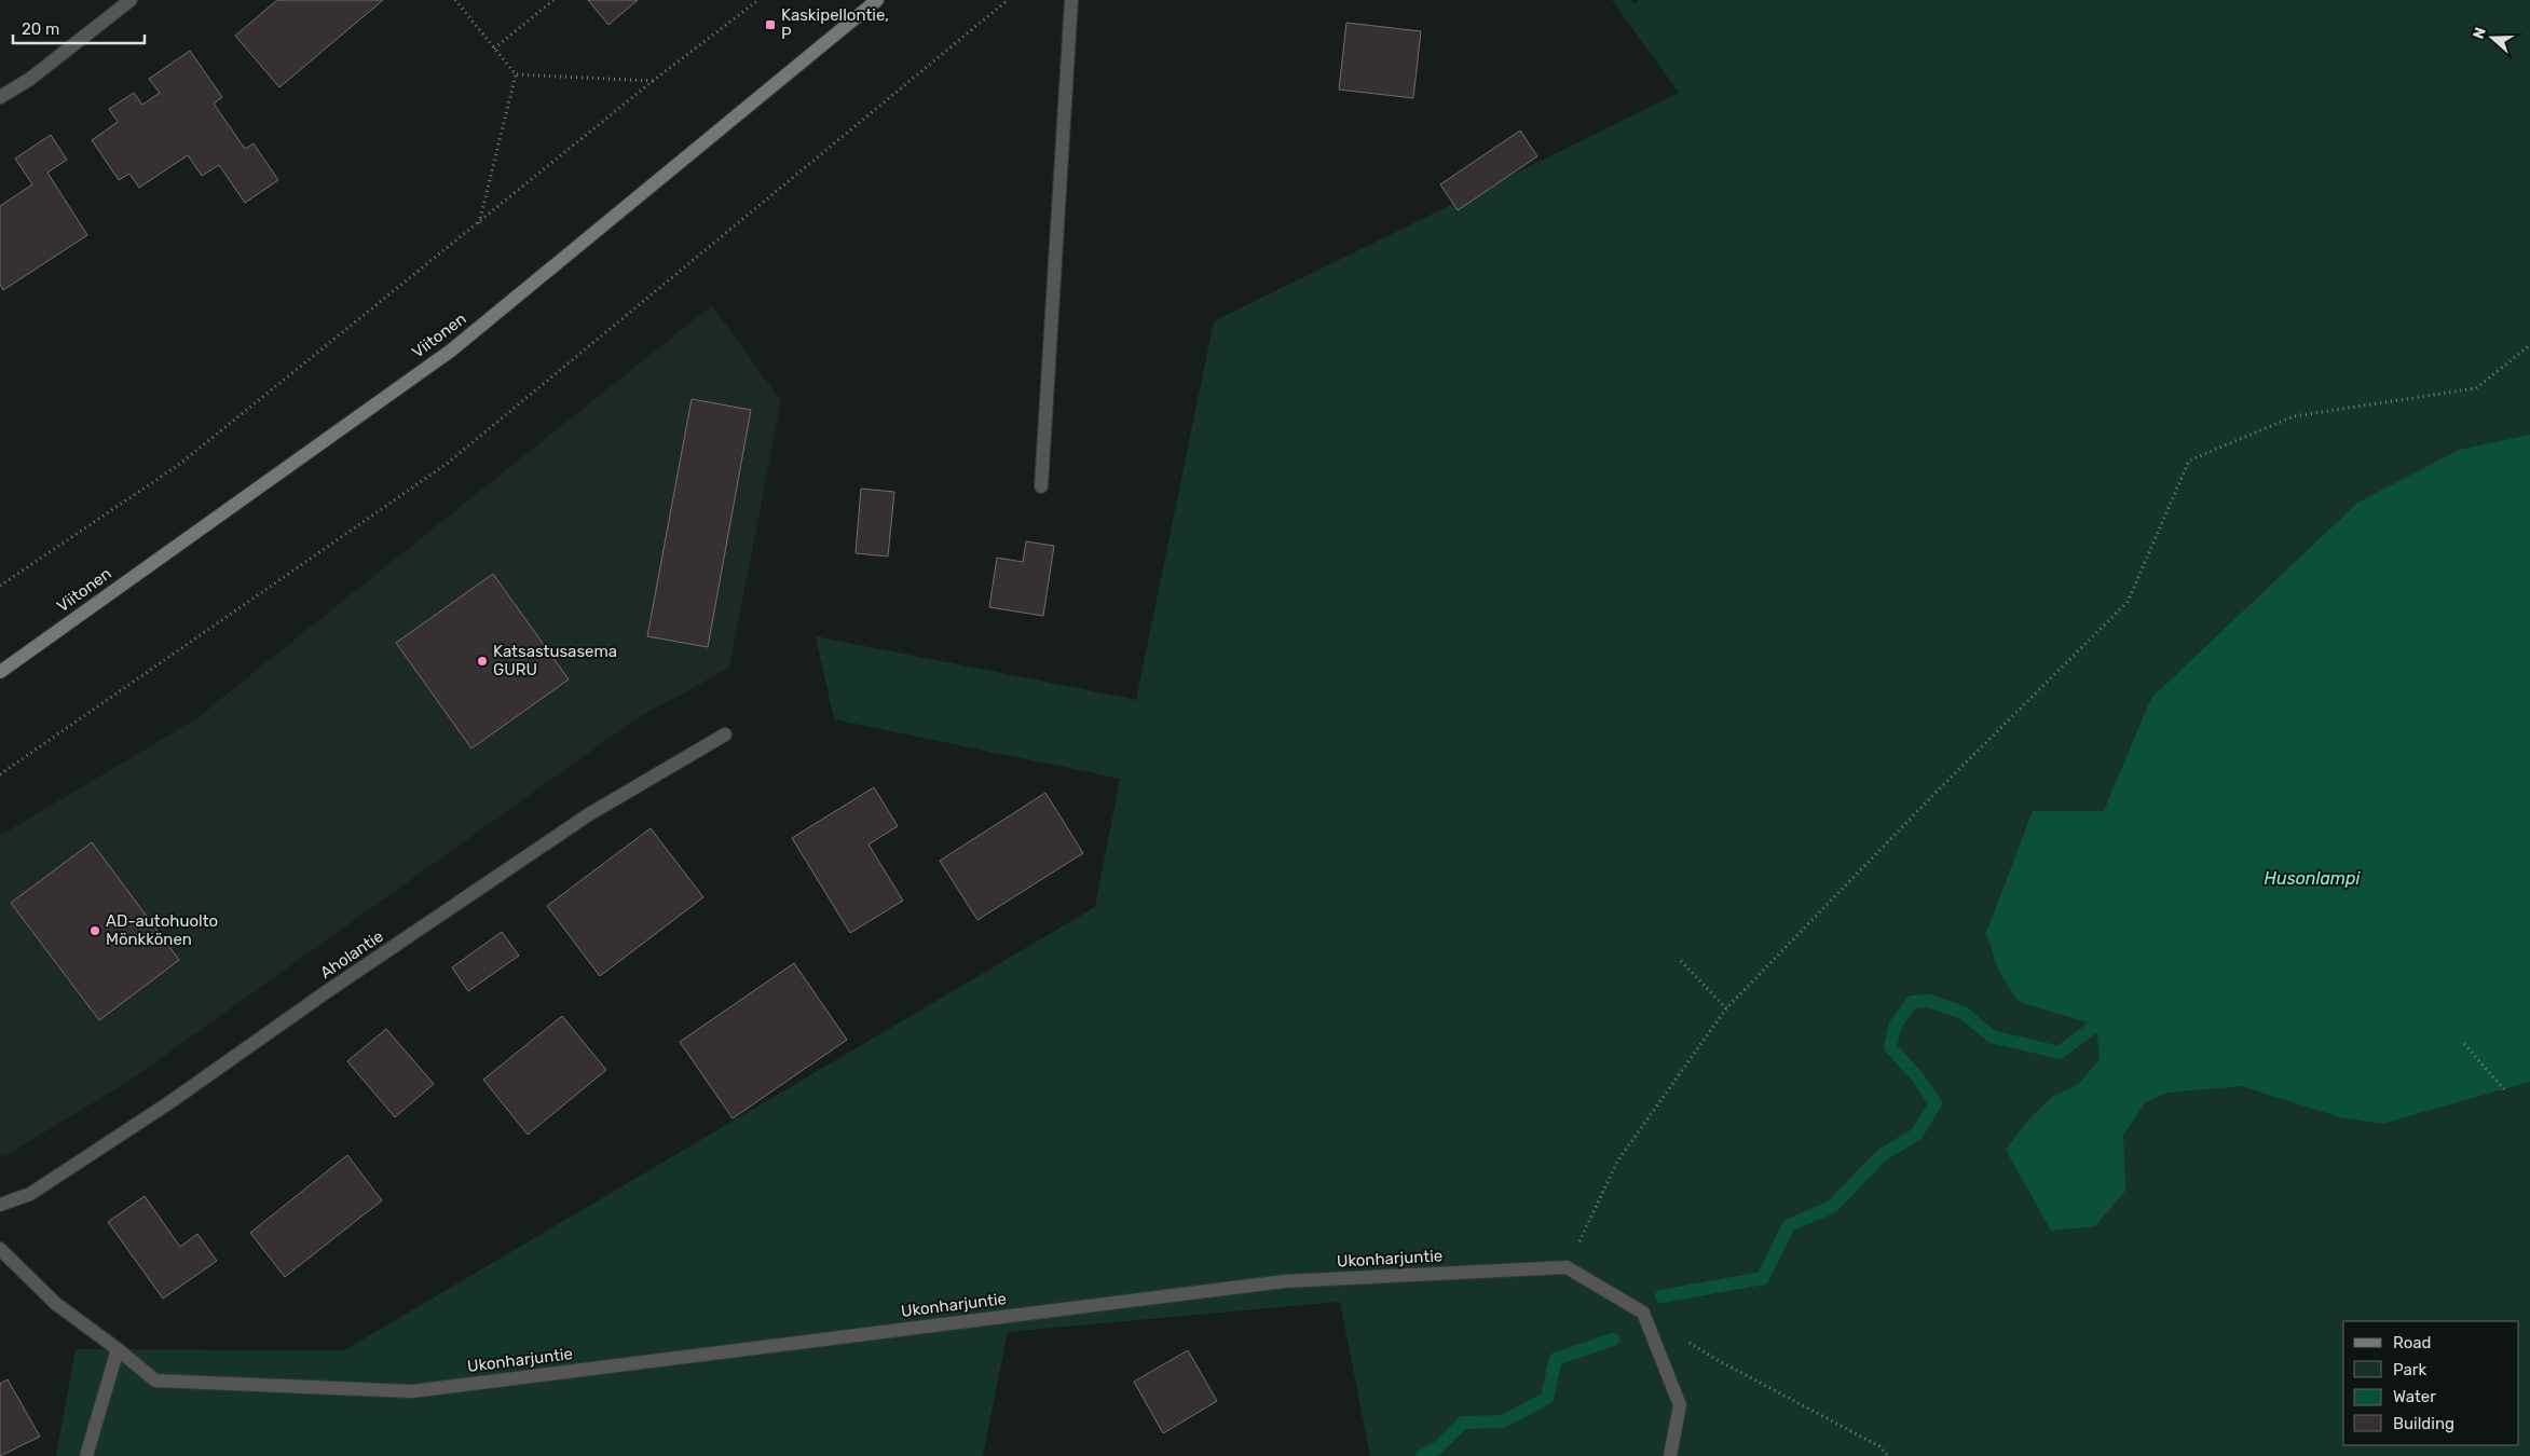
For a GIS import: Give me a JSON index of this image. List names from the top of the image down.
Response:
{
  "streets": {
    "main road": ["Viitonen"],
    "street": ["Aholantie", "Ukonharjuntie"]
  },
  "water": ["Husonlampi"],
  "places": {
    "transit": ["Kaskipellontie, P"],
    "other": ["Katsastusasema GURU", "AD-autohuolto Mönkkönen"]
  },
  "legend": [
    "Road",
    "Park",
    "Water",
    "Building"
  ],
  "scale_bar": "20 m",
  "north": "left"
}
